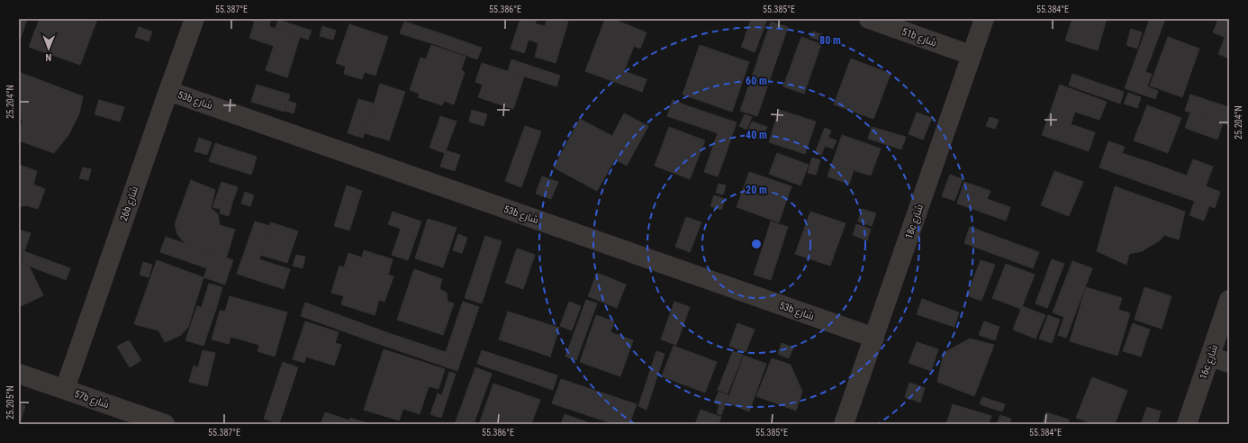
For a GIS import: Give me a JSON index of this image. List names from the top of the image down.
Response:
{
  "streets": {
    "street": [
      "51b شارع",
      "53b شارع",
      "26b شارع",
      "18c شارع",
      "16c شارع",
      "57b شارع"
    ]
  },
  "crossings": [
    ["51b شارع", "18c شارع"],
    ["53b شارع", "26b شارع"],
    ["53b شارع", "18c شارع"],
    ["26b شارع", "57b شارع"]
  ],
  "north": "bottom",
  "coordinates": [
    "55.387°E",
    "55.386°E",
    "55.385°E",
    "55.384°E",
    "25.204°N",
    "25.205°N"
  ],
  "rings": [
    "80 m",
    "60 m",
    "40 m",
    "20 m"
  ]
}
